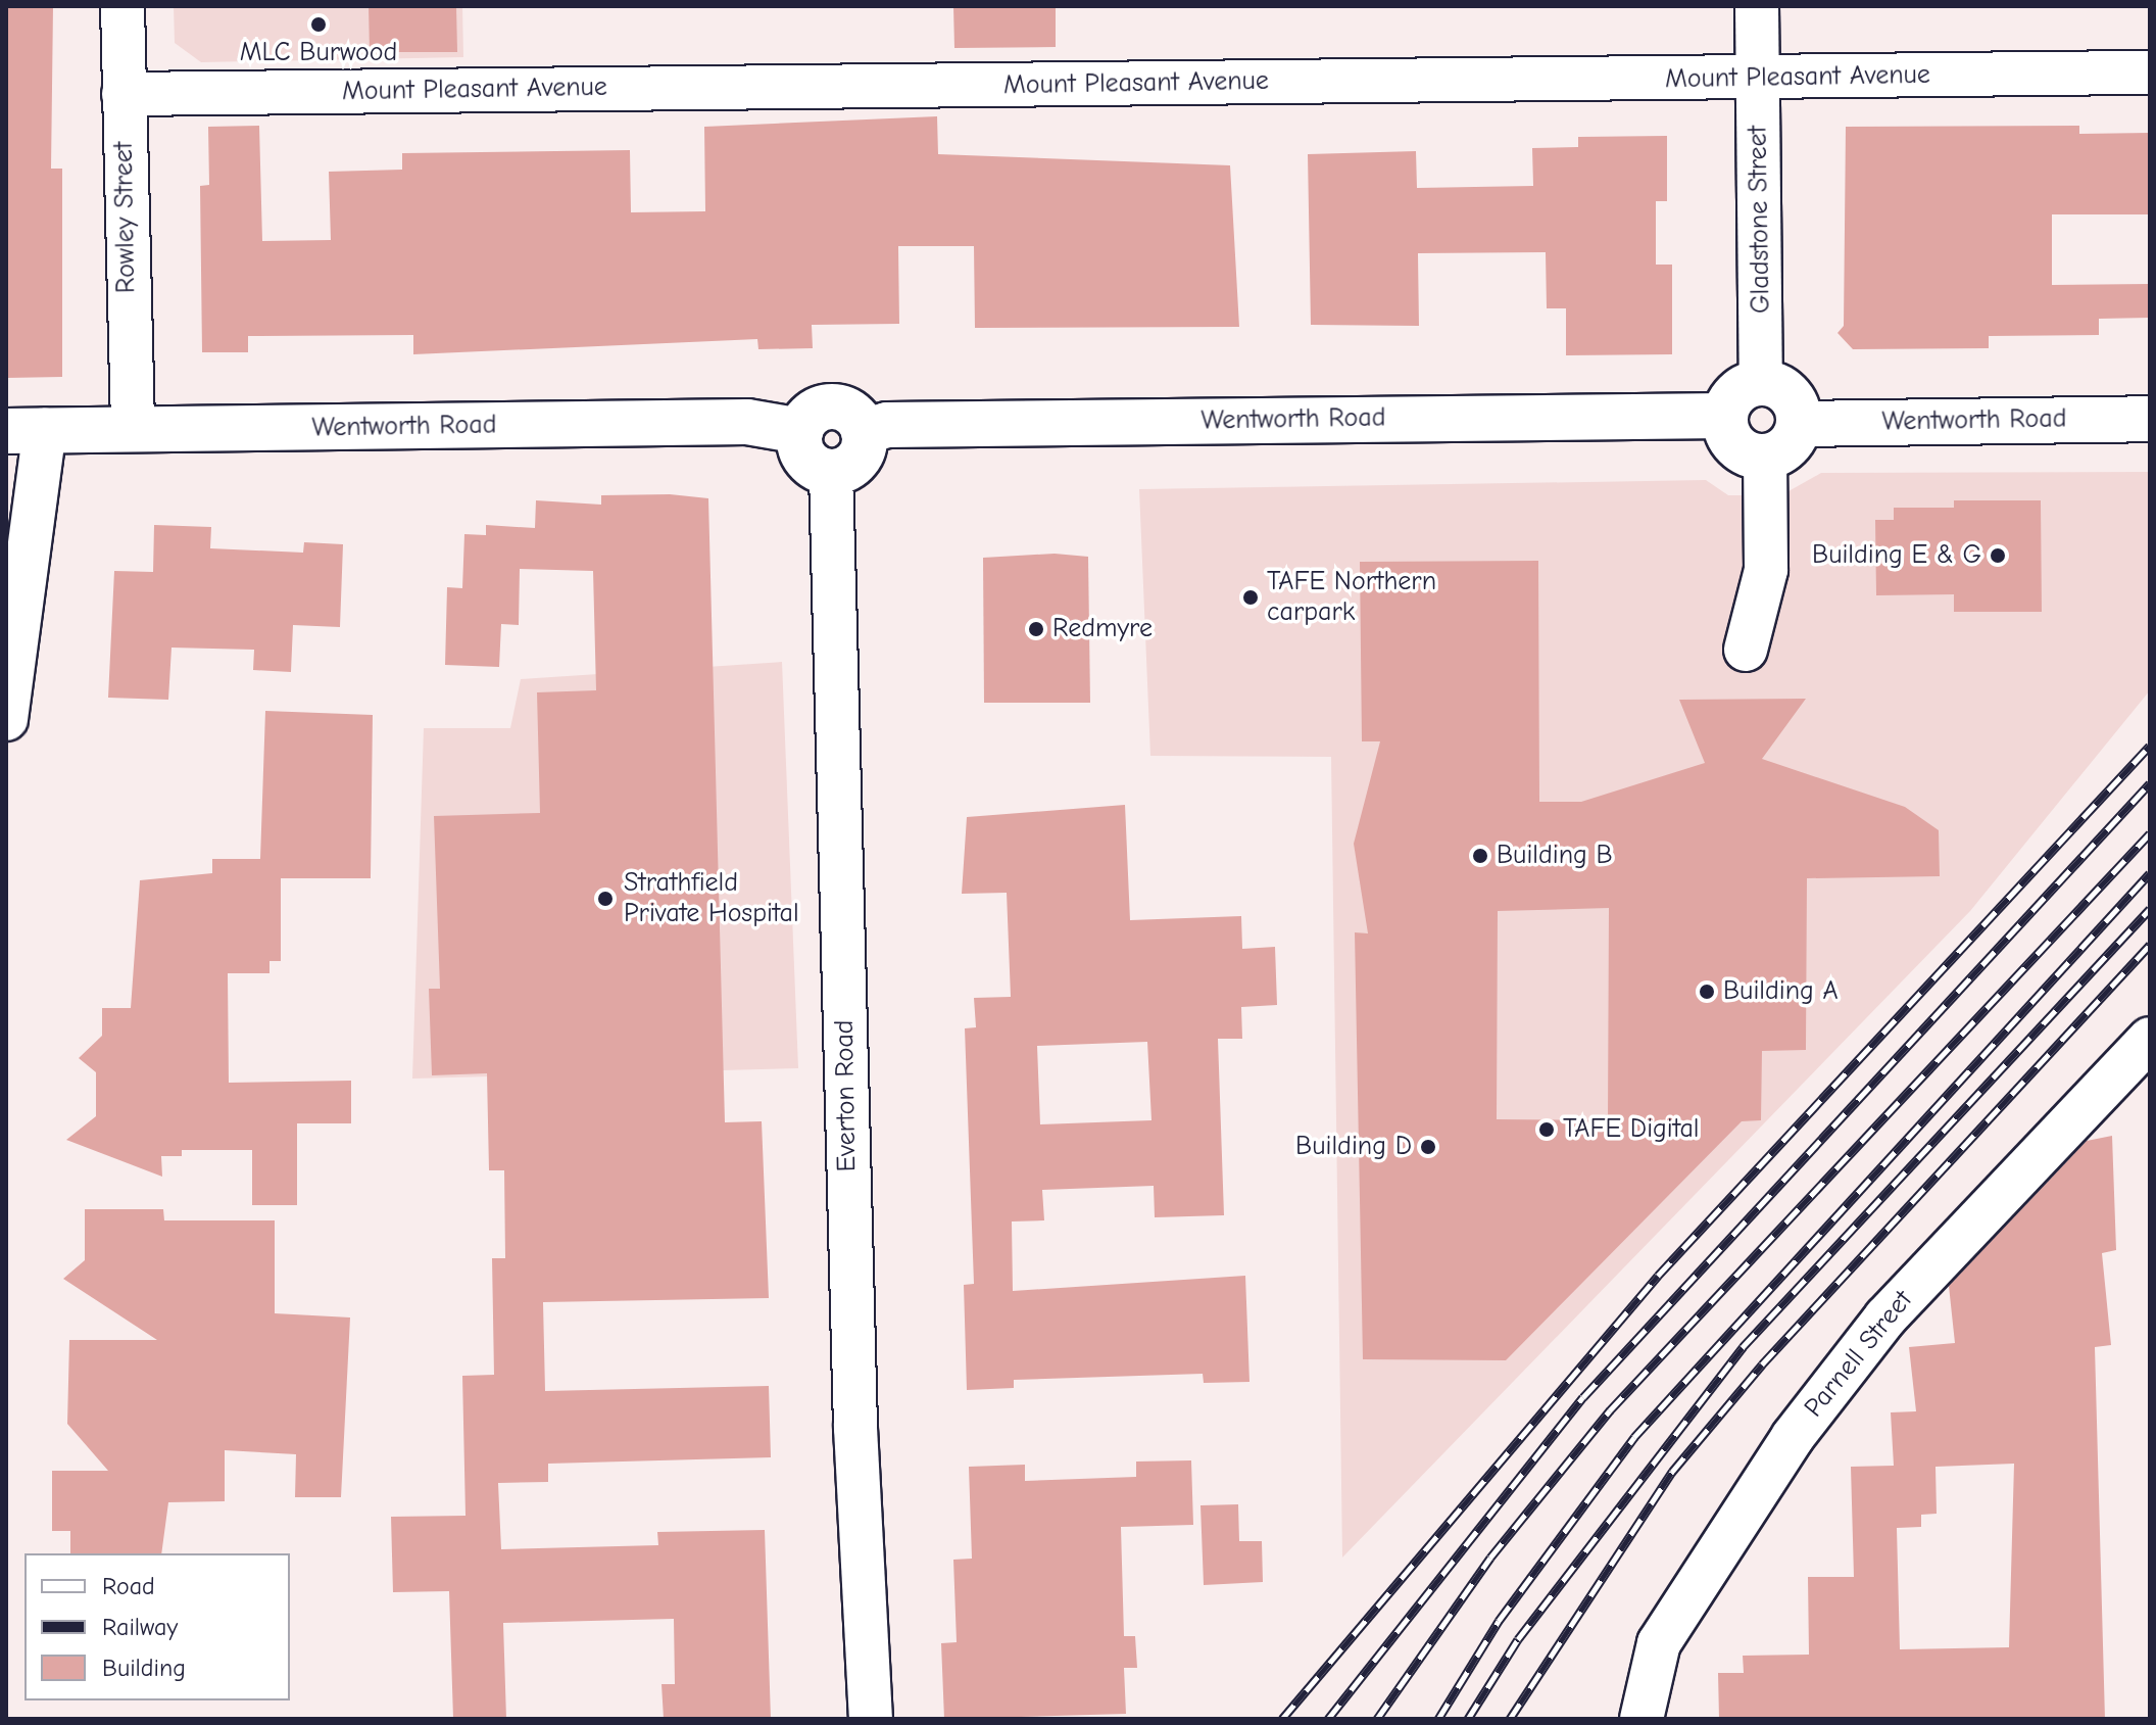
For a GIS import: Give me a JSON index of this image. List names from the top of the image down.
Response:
{
  "streets": {
    "street": [
      "Mount Pleasant Avenue",
      "Rowley Street",
      "Gladstone Street",
      "Wentworth Road",
      "Everton Road",
      "Parnell Street"
    ]
  },
  "crossings": [
    ["Mount Pleasant Avenue", "Rowley Street"],
    ["Mount Pleasant Avenue", "Gladstone Street"],
    ["Rowley Street", "Wentworth Road"],
    ["Gladstone Street", "Wentworth Road"],
    ["Wentworth Road", "Everton Road"]
  ],
  "places": [
    "MLC Burwood",
    "Building E & G",
    "TAFE Northern carpark",
    "Redmyre",
    "Building B",
    "Strathfield Private Hospital",
    "Building A",
    "TAFE Digital",
    "Building D"
  ],
  "legend": ["Road", "Railway", "Building"]
}
